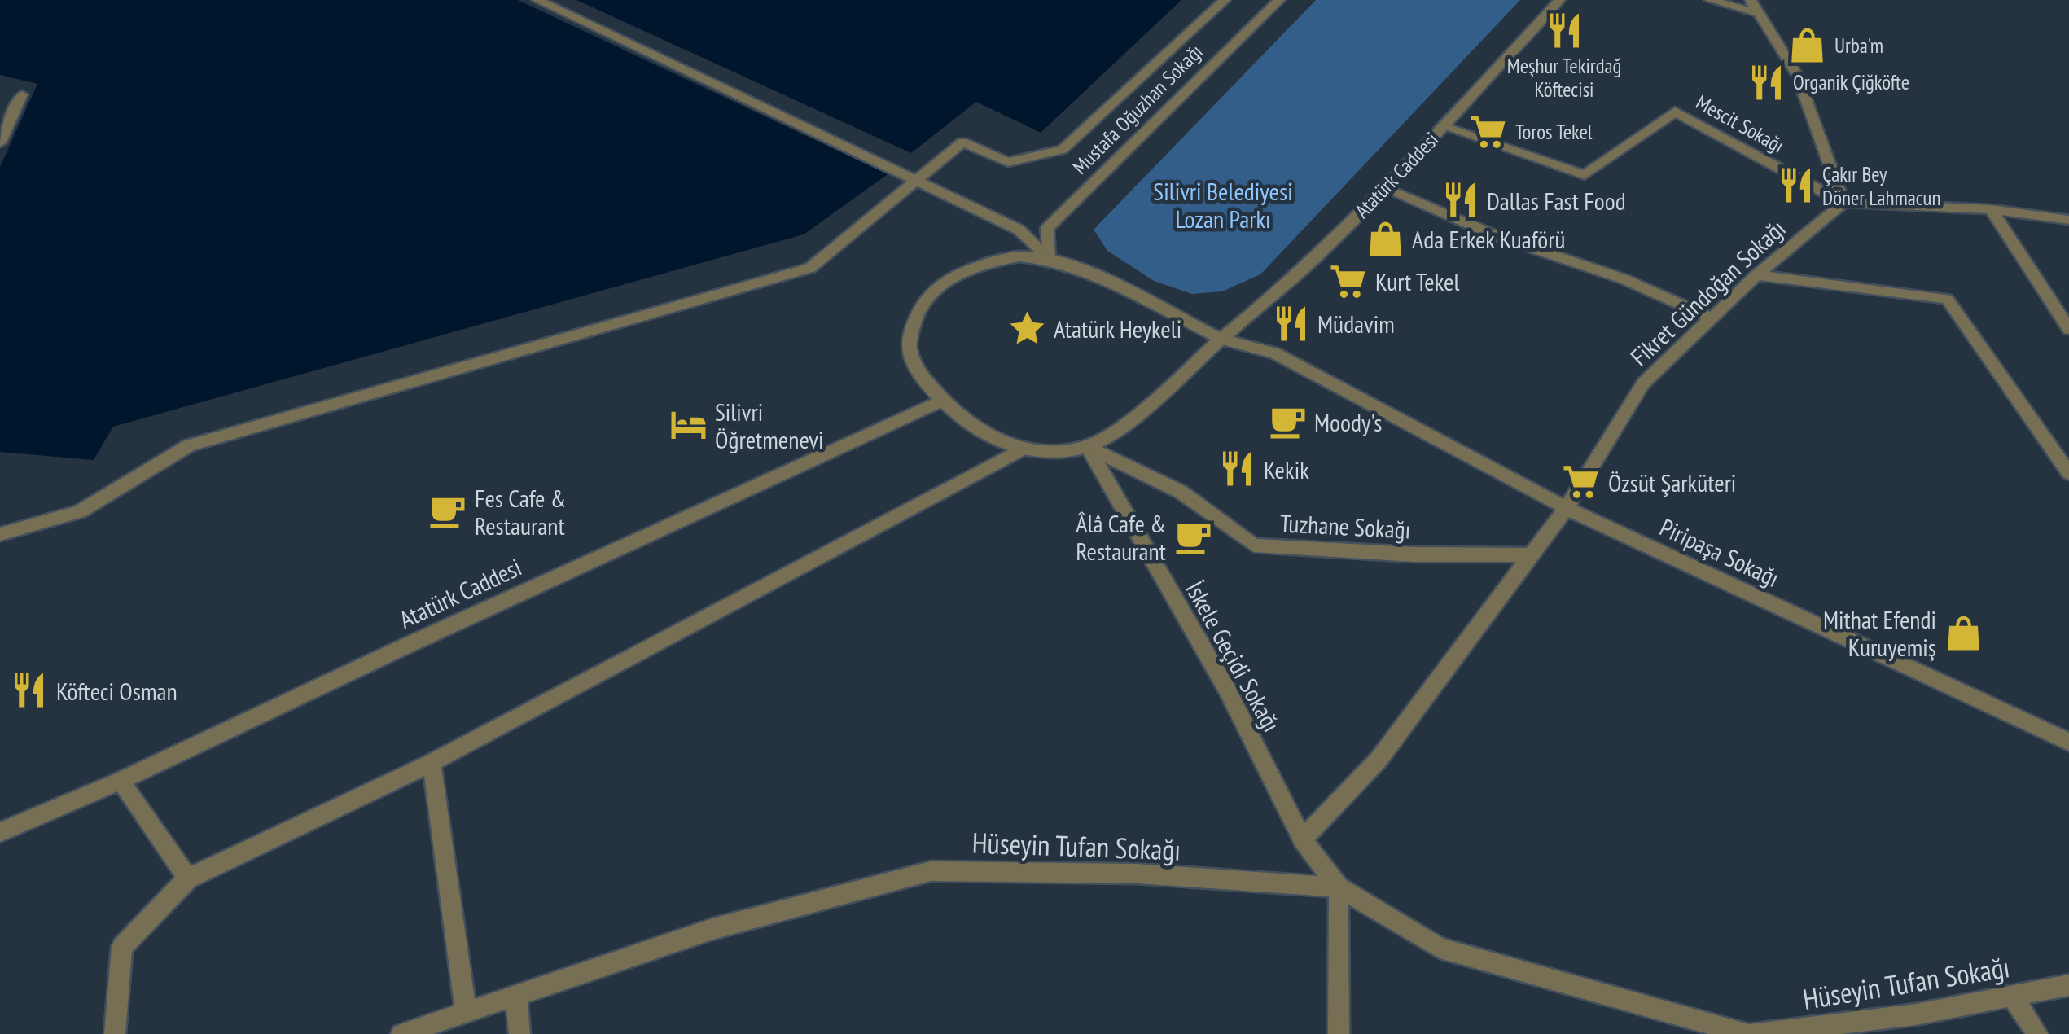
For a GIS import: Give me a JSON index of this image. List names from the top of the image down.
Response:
{
  "streets": {
    "street": [
      "Mustafa Oğuzhan Sokağı",
      "Mescit Sokağı",
      "Atatürk Caddesi",
      "Fikret Gündoğan Sokağı",
      "Tuzhane Sokağı",
      "Piripaşa Sokağı",
      "İskele Geçidi Sokağı",
      "Hüseyin Tufan Sokağı"
    ]
  },
  "crossings": [
    ["Mustafa Oğuzhan Sokağı", "Piripaşa Sokağı"],
    ["Mescit Sokağı", "Atatürk Caddesi"],
    ["Mescit Sokağı", "Fikret Gündoğan Sokağı"],
    ["Atatürk Caddesi", "Tuzhane Sokağı"],
    ["Atatürk Caddesi", "Piripaşa Sokağı"],
    ["Atatürk Caddesi", "İskele Geçidi Sokağı"],
    ["Fikret Gündoğan Sokağı", "Tuzhane Sokağı"],
    ["Fikret Gündoğan Sokağı", "Piripaşa Sokağı"],
    ["Fikret Gündoğan Sokağı", "İskele Geçidi Sokağı"],
    ["Tuzhane Sokağı", "İskele Geçidi Sokağı"],
    ["İskele Geçidi Sokağı", "Hüseyin Tufan Sokağı"]
  ],
  "parks": ["Silivri Belediyesi Lozan Parkı"],
  "places": {
    "restaurant": [
      "Meşhur Tekirdağ Köftecisi",
      "Organik Çiğköfte",
      "Çakır Bey Döner Lahmacun",
      "Dallas Fast Food",
      "Müdavim",
      "Kekik",
      "Köfteci Osman"
    ],
    "shop": ["Urba'm", "Ada Erkek Kuaförü", "Mithat Efendi Kuruyemiş"],
    "supermarket": ["Toros Tekel", "Kurt Tekel", "Özsüt Şarküteri"],
    "place": ["Atatürk Heykeli"],
    "cafe": ["Moody's", "Fes Cafe & Restaurant", "Âlâ Cafe & Restaurant"],
    "hotel": ["Silivri Öğretmenevi"]
  }
}
